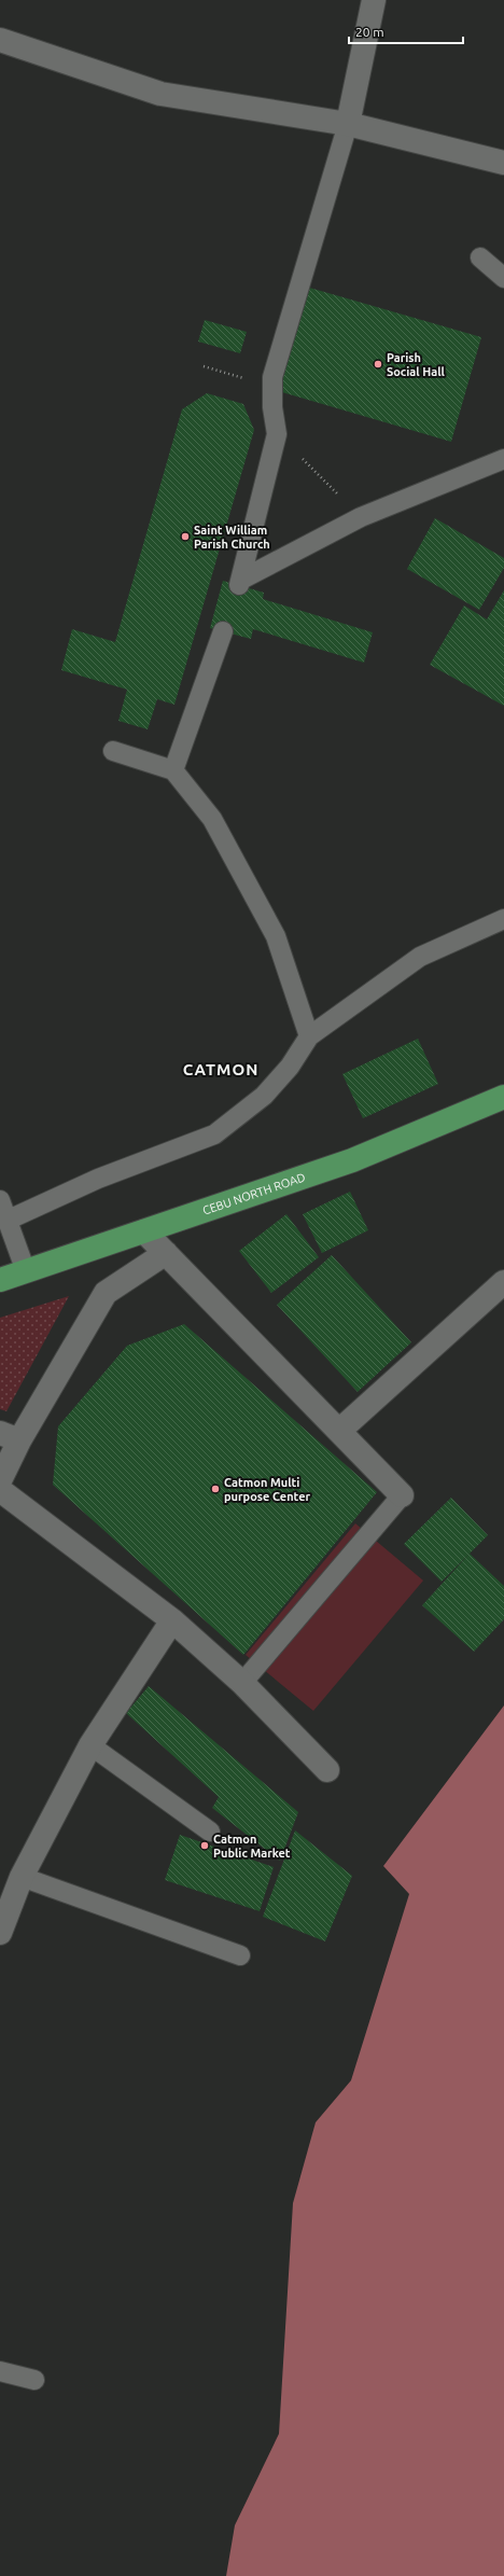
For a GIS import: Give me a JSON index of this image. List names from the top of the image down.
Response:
{
  "streets": {
    "highway": ["CEBU NORTH ROAD"]
  },
  "districts": ["CATMON"],
  "places": [
    "Parish Social Hall",
    "Saint William Parish Church",
    "Catmon Multi purpose Center",
    "Catmon Public Market"
  ],
  "scale_bar": "20 m"
}
